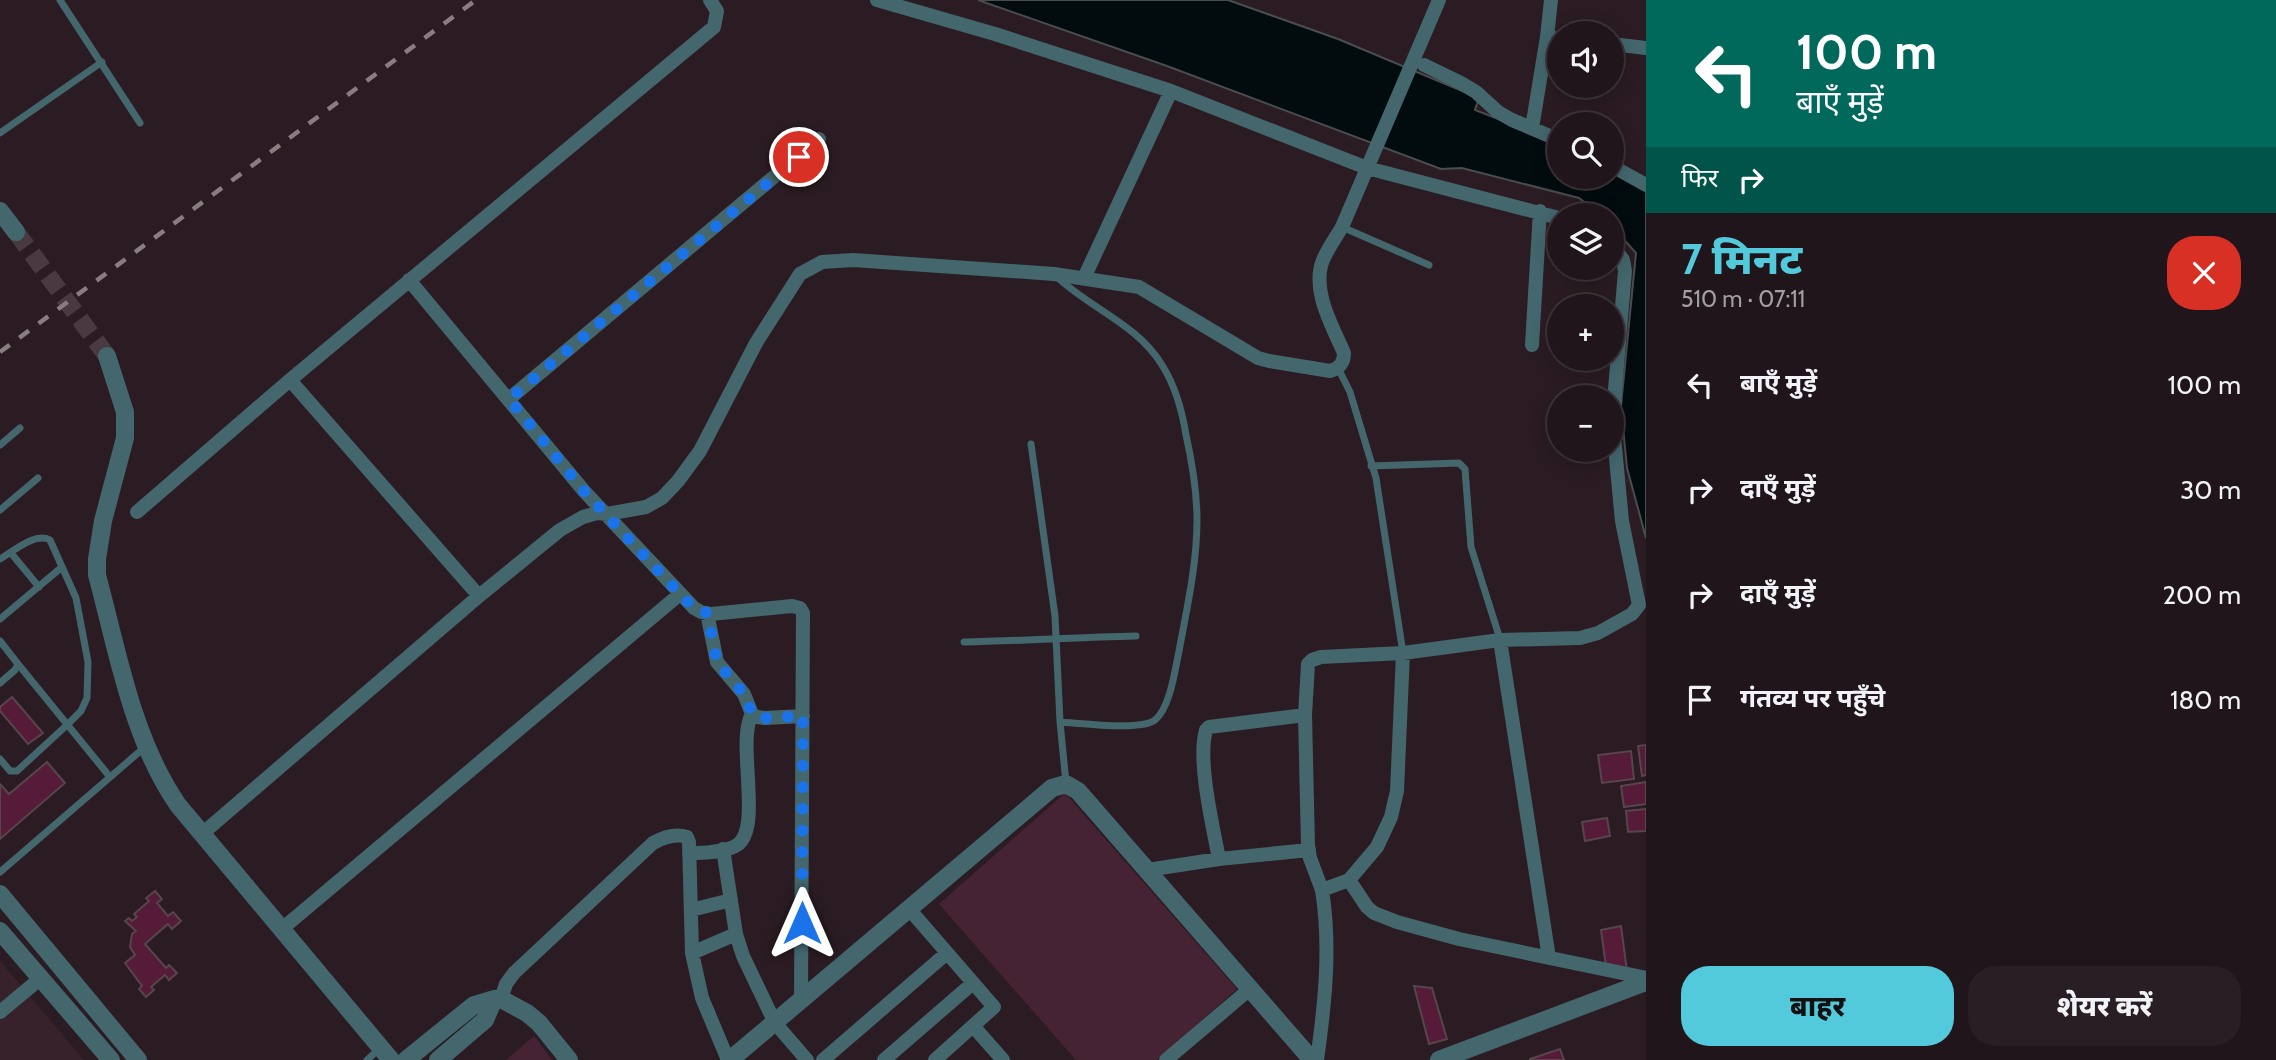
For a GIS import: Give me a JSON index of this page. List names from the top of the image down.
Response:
{
  "page": {
    "turn": ["100 m", "बाएँ मुड़ें"],
    "map_buttons": ["+", "−"],
    "then": "फिर",
    "heading": ["7 मिनट", "510 m · 07:11"],
    "list": [
      {
        "name": "बाएँ मुड़ें",
        "value": "100 m"
      },
      {
        "name": "दाएँ मुड़ें",
        "value": "30 m"
      },
      {
        "name": "दाएँ मुड़ें",
        "value": "200 m"
      },
      {
        "name": "गंतव्य पर पहुँचे",
        "value": "180 m"
      }
    ],
    "buttons": ["बाहर", "शेयर करें"]
  }
}
